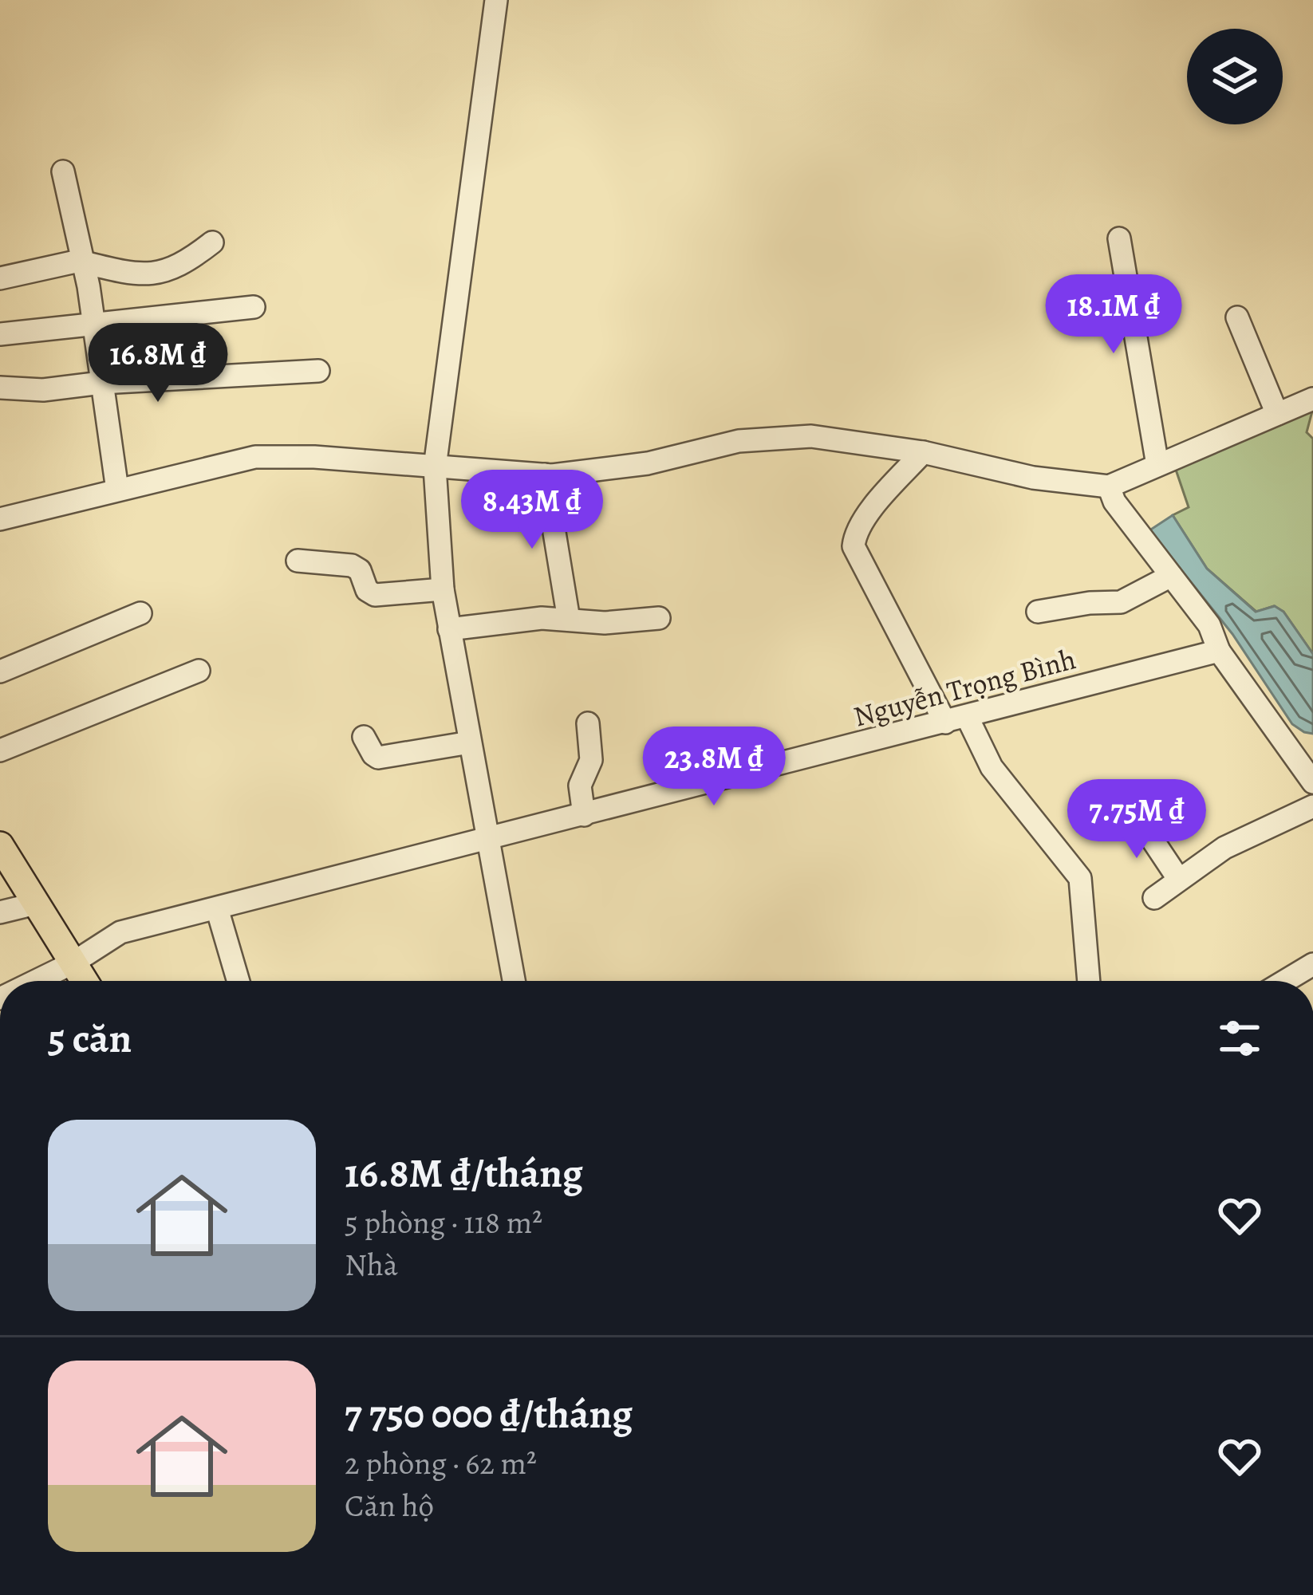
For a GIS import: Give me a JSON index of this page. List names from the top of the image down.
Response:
{
  "streets": {
    "street": ["Nguyễn Trọng Bình"]
  },
  "page": {
    "price": [
      "18.1M ₫",
      "16.8M ₫",
      "8.43M ₫",
      "23.8M ₫",
      "7.75M ₫"
    ],
    "heading": "5 căn",
    "list": [
      {
        "name": "16.8M ₫/tháng",
        "note": "5 phòng · 118 m² · Nhà"
      },
      {
        "name": "7 750 000 ₫/tháng",
        "note": "2 phòng · 62 m² · Căn hộ"
      }
    ]
  }
}
